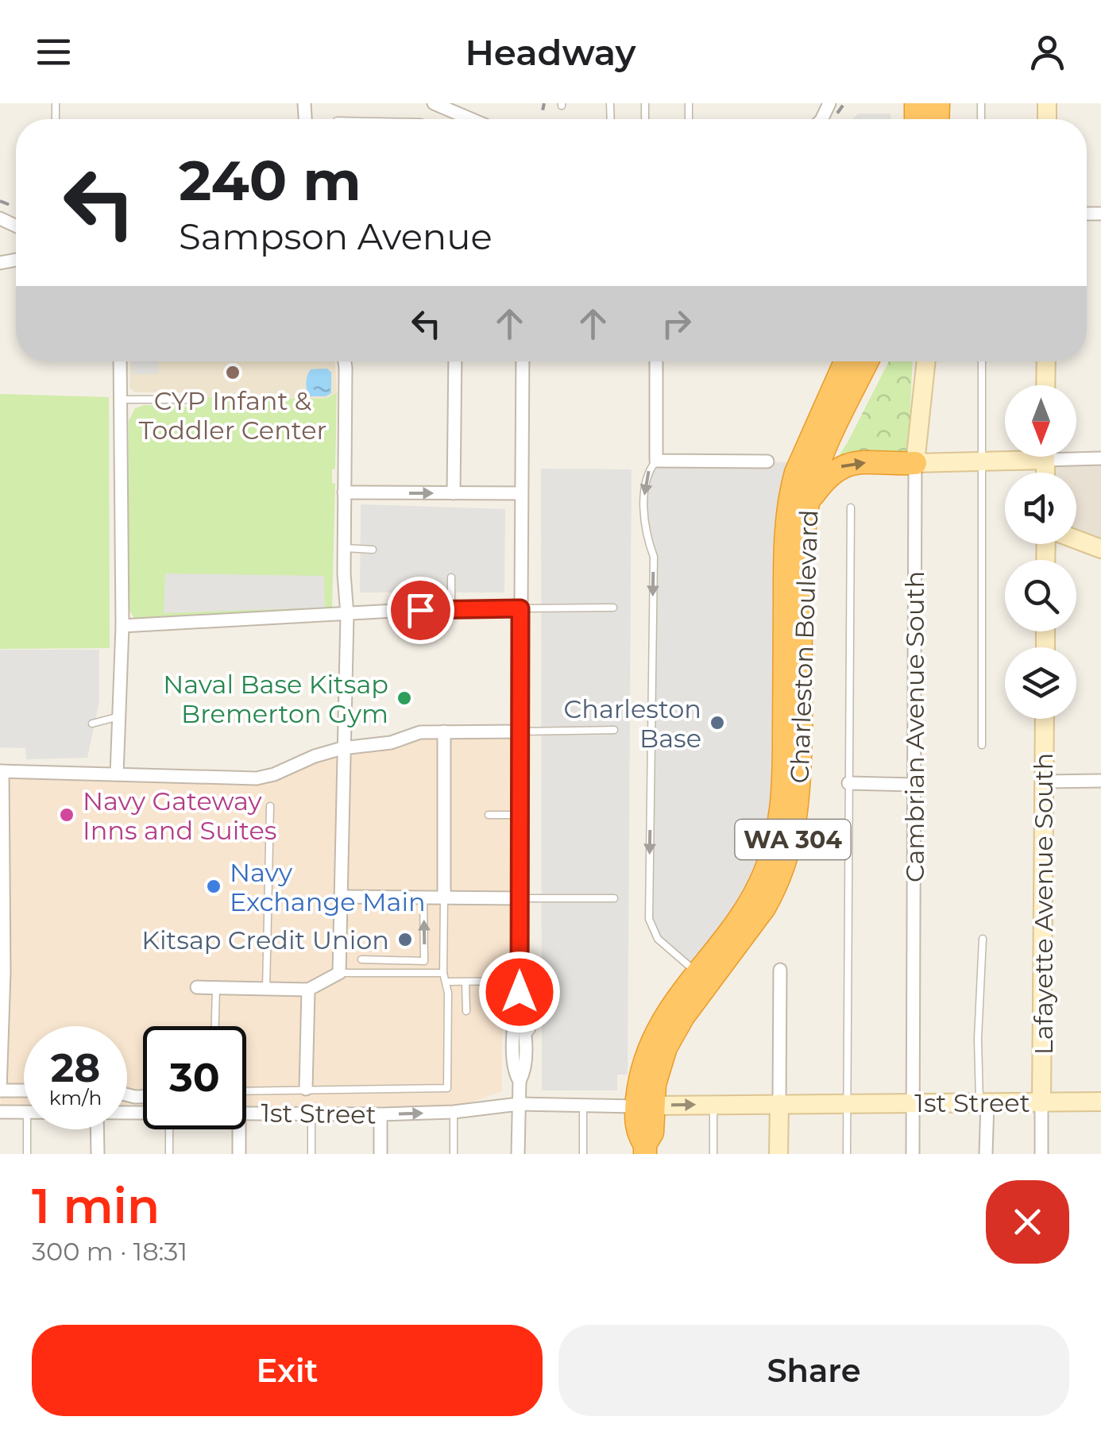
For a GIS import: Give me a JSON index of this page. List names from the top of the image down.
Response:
{
  "streets": {
    "highway": ["Charleston Boulevard", "WA 304"],
    "street": ["Cambrian Avenue South", "Lafayette Avenue South", "1st Street"]
  },
  "crossings": [
    ["Charleston Boulevard", "WA 304"],
    ["Charleston Boulevard", "1st Street"],
    ["Cambrian Avenue South", "1st Street"],
    ["WA 304", "1st Street"],
    ["Lafayette Avenue South", "1st Street"]
  ],
  "places": [
    "CYP Infant & Toddler Center",
    "Naval Base Kitsap Bremerton Gym",
    "Charleston Base",
    "Navy Gateway Inns and Suites",
    "Navy Exchange Main",
    "Kitsap Credit Union"
  ],
  "north": "bottom",
  "page": {
    "header": "Headway",
    "turn": ["240 m", "Sampson Avenue"],
    "speed": "28 km/h",
    "limit": "30",
    "heading": ["1 min", "300 m · 18:31"],
    "buttons": ["Exit", "Share"]
  }
}
